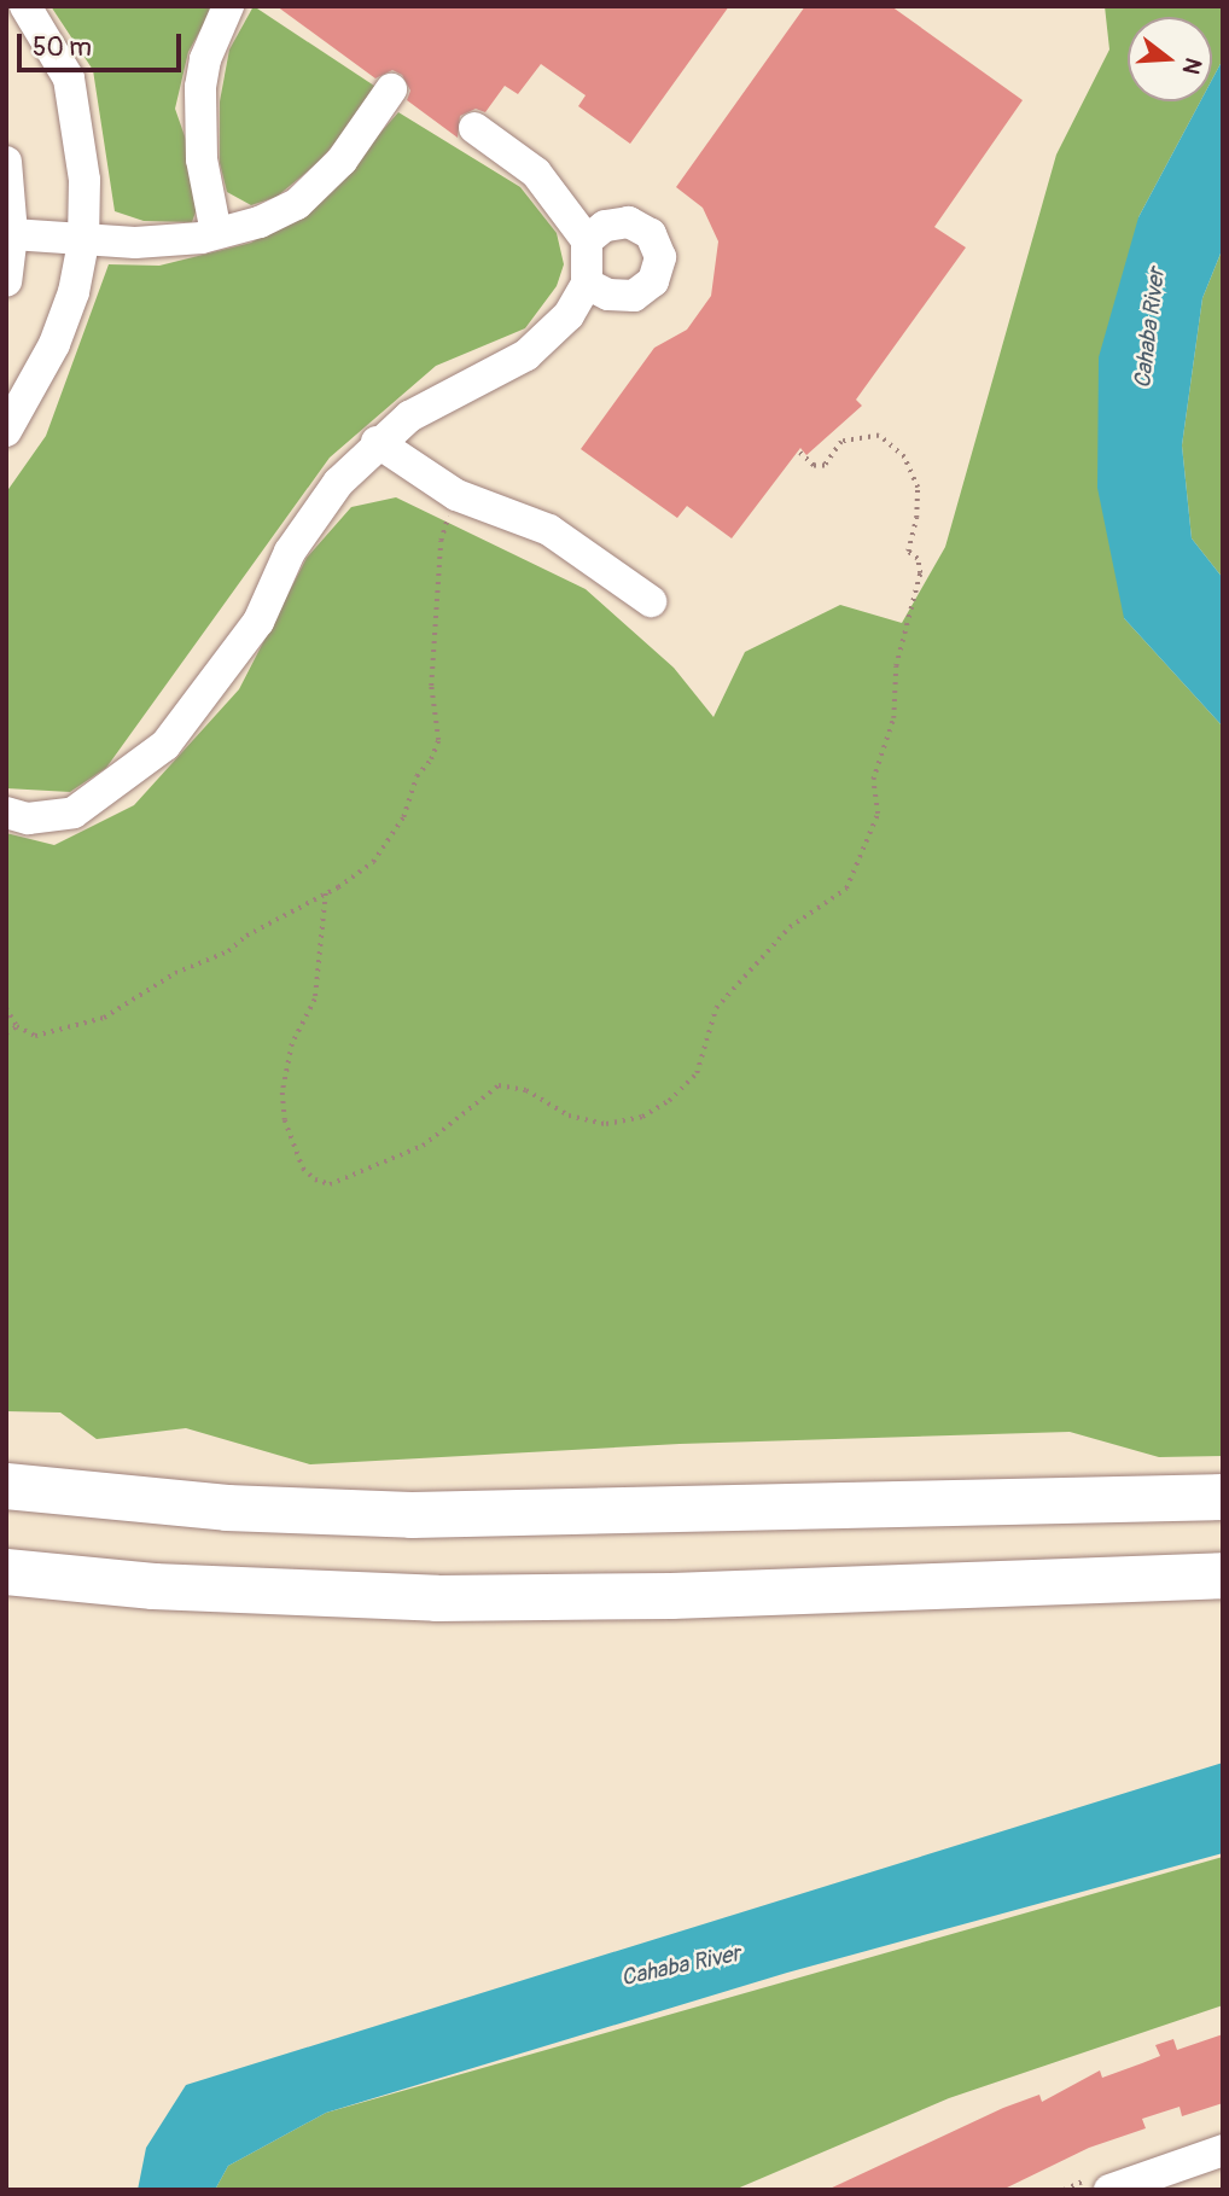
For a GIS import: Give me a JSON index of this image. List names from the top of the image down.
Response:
{
  "water": ["Cahaba River"],
  "scale_bar": "50 m",
  "north": "right"
}
